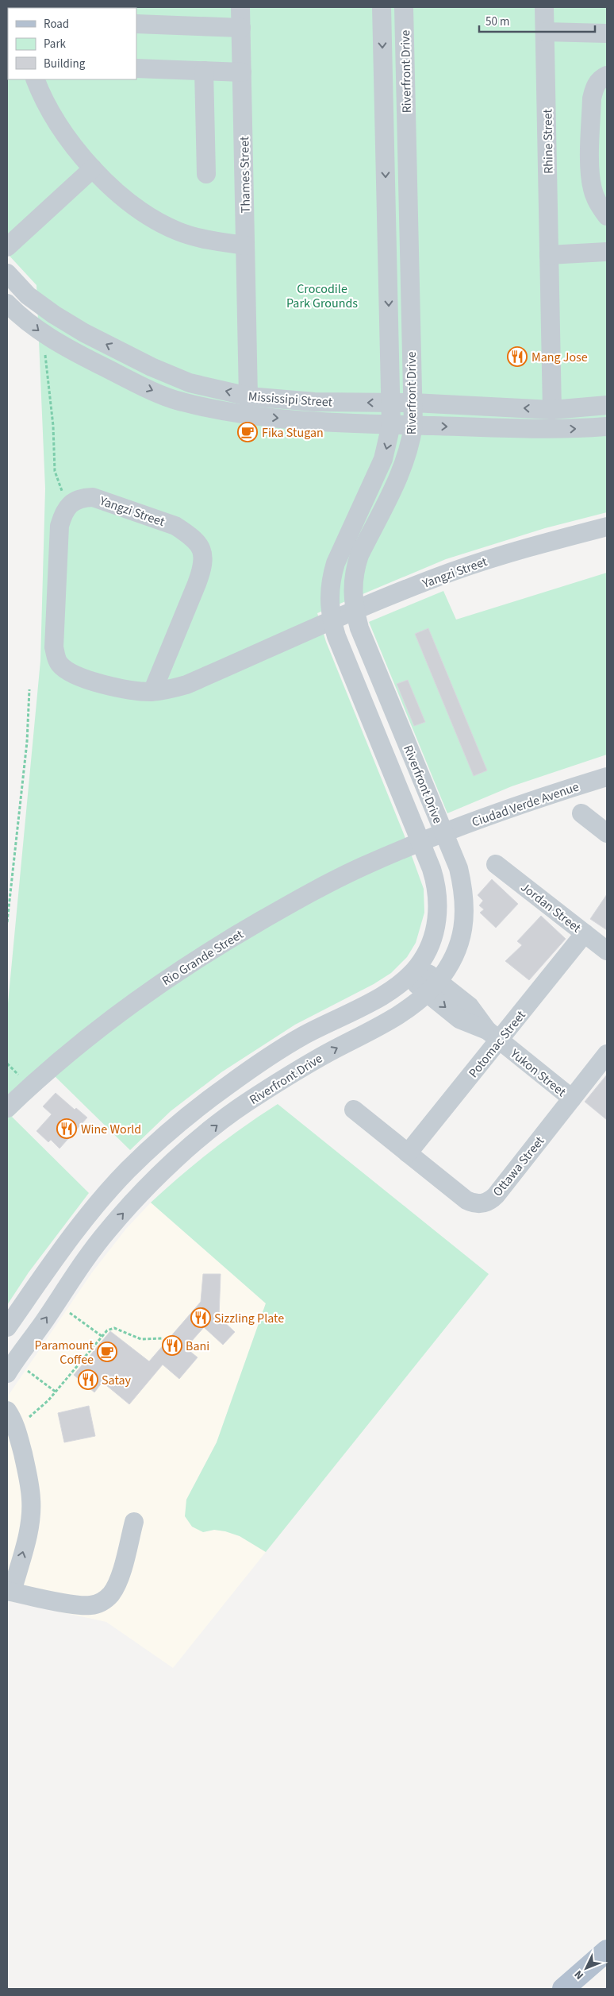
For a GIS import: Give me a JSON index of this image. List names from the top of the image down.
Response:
{
  "streets": {
    "street": [
      "Riverfront Drive",
      "Rhine Street",
      "Thames Street",
      "Mississipi Street",
      "Yangzi Street",
      "Ciudad Verde Avenue",
      "Jordan Street",
      "Rio Grande Street",
      "Potomac Street",
      "Yukon Street",
      "Ottawa Street"
    ]
  },
  "crossings": [
    ["Riverfront Drive", "Mississipi Street"],
    ["Riverfront Drive", "Yangzi Street"],
    ["Riverfront Drive", "Ciudad Verde Avenue"],
    ["Riverfront Drive", "Rio Grande Street"],
    ["Riverfront Drive", "Yukon Street"],
    ["Rhine Street", "Mississipi Street"],
    ["Thames Street", "Mississipi Street"],
    ["Ciudad Verde Avenue", "Rio Grande Street"],
    ["Jordan Street", "Potomac Street"],
    ["Potomac Street", "Yukon Street"],
    ["Potomac Street", "Ottawa Street"],
    ["Yukon Street", "Ottawa Street"]
  ],
  "parks": ["Crocodile Park Grounds"],
  "places": {
    "restaurant": [
      "Mang Jose",
      "Wine World",
      "Sizzling Plate",
      "Bani",
      "Satay"
    ],
    "cafe": ["Fika Stugan", "Paramount Coffee"]
  },
  "legend": ["Road", "Park", "Building"],
  "scale_bar": "50 m",
  "north": "bottom left"
}
